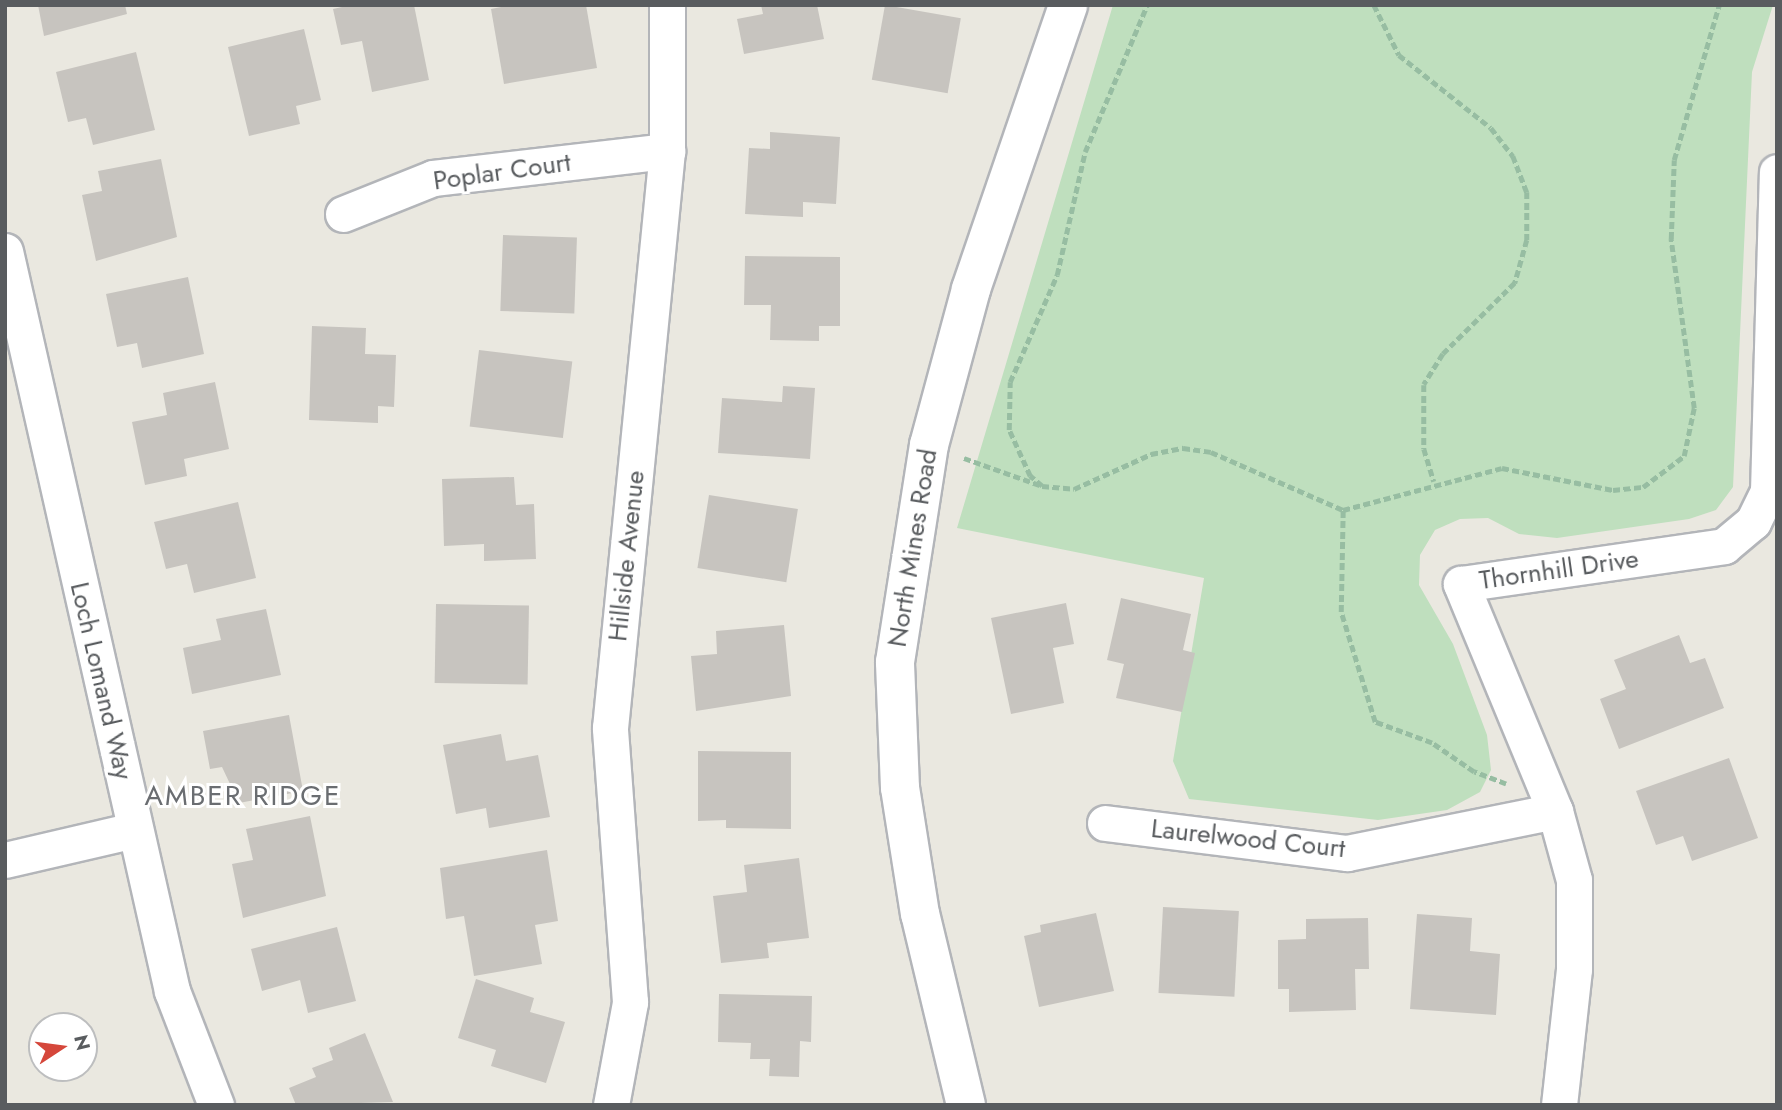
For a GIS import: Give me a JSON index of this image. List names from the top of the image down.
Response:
{
  "streets": {
    "main road": ["North Mines Road"],
    "street": [
      "Poplar Court",
      "Hillside Avenue",
      "Thornhill Drive",
      "Loch Lomand Way",
      "Laurelwood Court"
    ]
  },
  "crossings": [
    ["Poplar Court", "Hillside Avenue"],
    ["Thornhill Drive", "Laurelwood Court"]
  ],
  "districts": ["AMBER RIDGE"],
  "north": "right"
}
